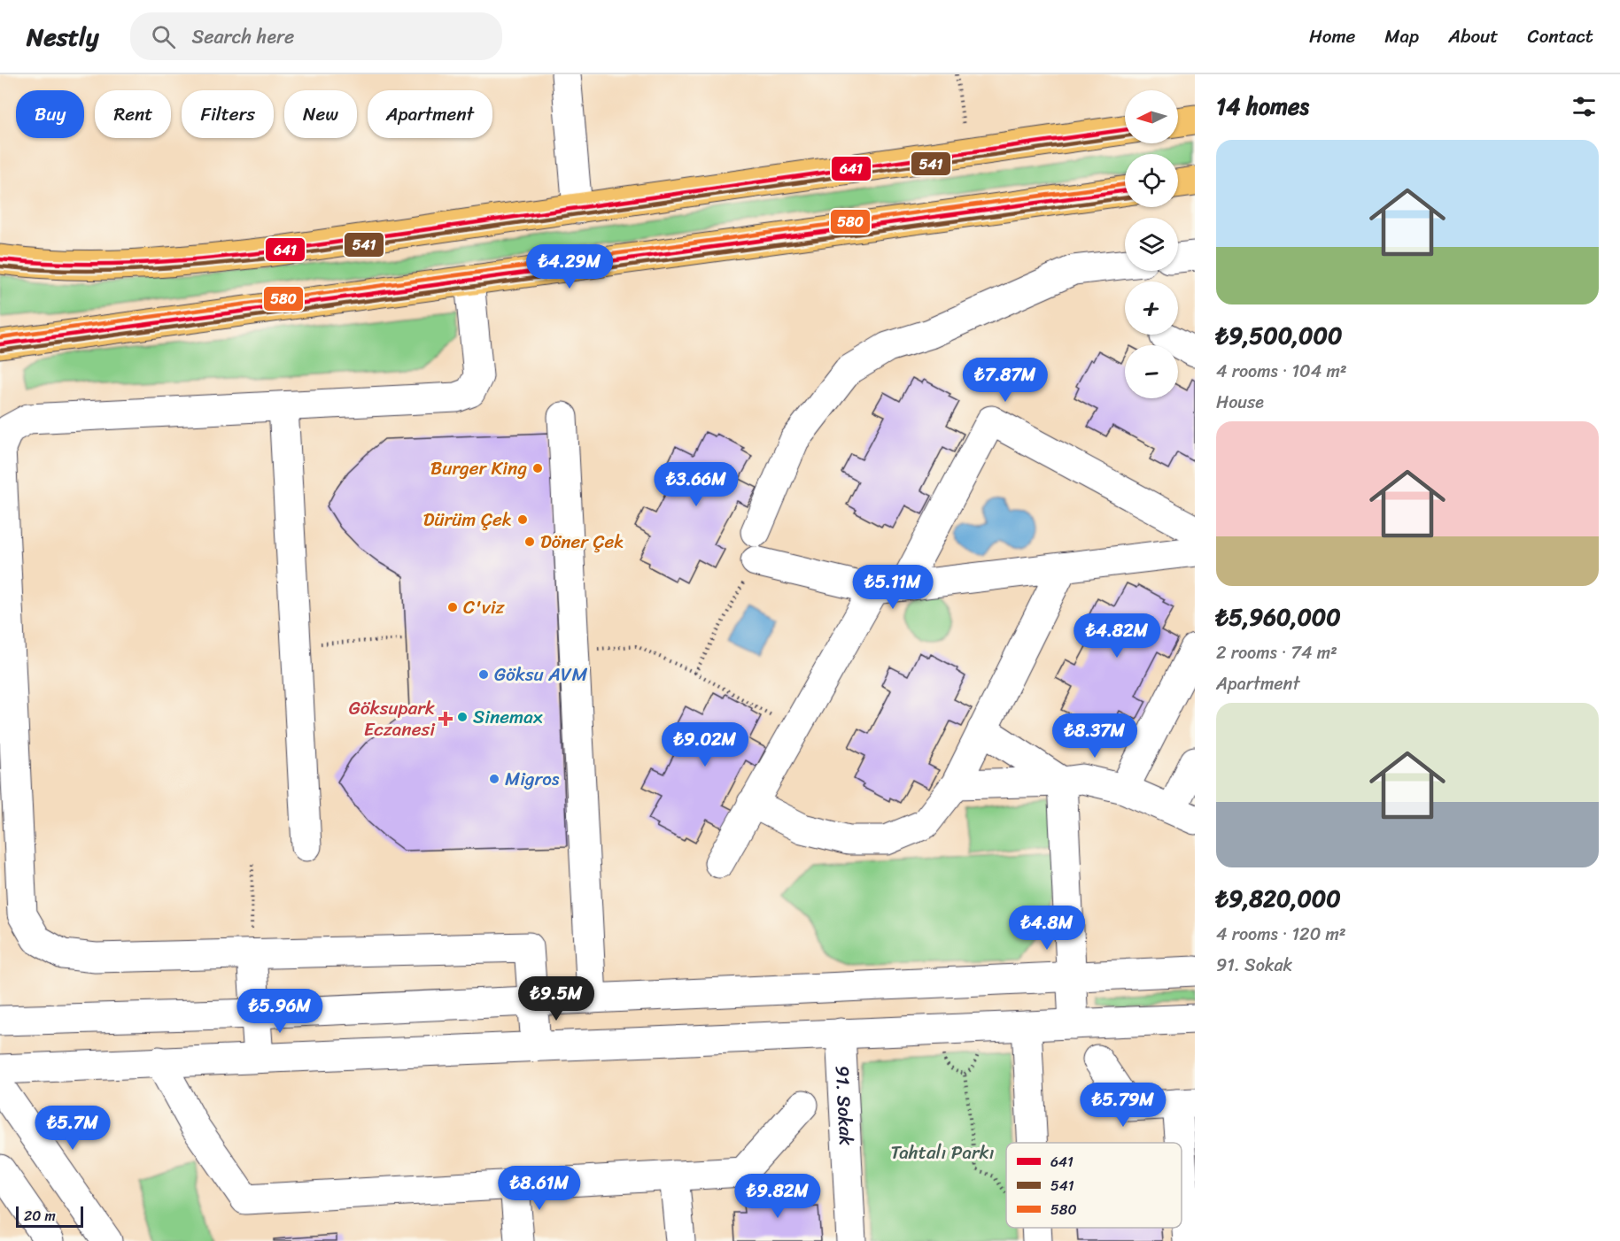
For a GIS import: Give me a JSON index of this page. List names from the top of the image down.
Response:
{
  "streets": {
    "street": ["91. Sokak"]
  },
  "parks": ["Tahtalı Parkı"],
  "places": {
    "other": [
      "Burger King",
      "Dürüm Çek",
      "Döner Çek",
      "C'viz",
      "Göksu AVM",
      "Sinemax",
      "Migros"
    ],
    "health": ["Göksupark Eczanesi"]
  },
  "lines": ["transit line 641", "transit line 541", "transit line 580"],
  "legend": ["641", "541", "580"],
  "scale_bar": "20 m",
  "north": "left",
  "page": {
    "header": "Nestly",
    "search": "Search here",
    "nav": [
      "Home",
      "Map",
      "About",
      "Contact"
    ],
    "heading": "14 homes",
    "map_buttons": ["+", "−"],
    "chip": [
      "Buy",
      "Rent",
      "Filters",
      "New",
      "Apartment"
    ],
    "list": [
      {
        "name": "₺9,500,000",
        "note": "4 rooms · 104 m² · House"
      },
      {
        "name": "₺5,960,000",
        "note": "2 rooms · 74 m² · Apartment"
      },
      {
        "name": "₺9,820,000",
        "note": "4 rooms · 120 m² · 91. Sokak"
      }
    ],
    "price": [
      "₺4.29M",
      "₺7.87M",
      "₺3.66M",
      "₺5.11M",
      "₺4.82M",
      "₺8.37M",
      "₺9.02M",
      "₺4.8M",
      "₺9.5M",
      "₺5.96M",
      "₺5.79M",
      "₺5.7M",
      "₺8.61M",
      "₺9.82M"
    ],
    "scale": "20 m"
  }
}
